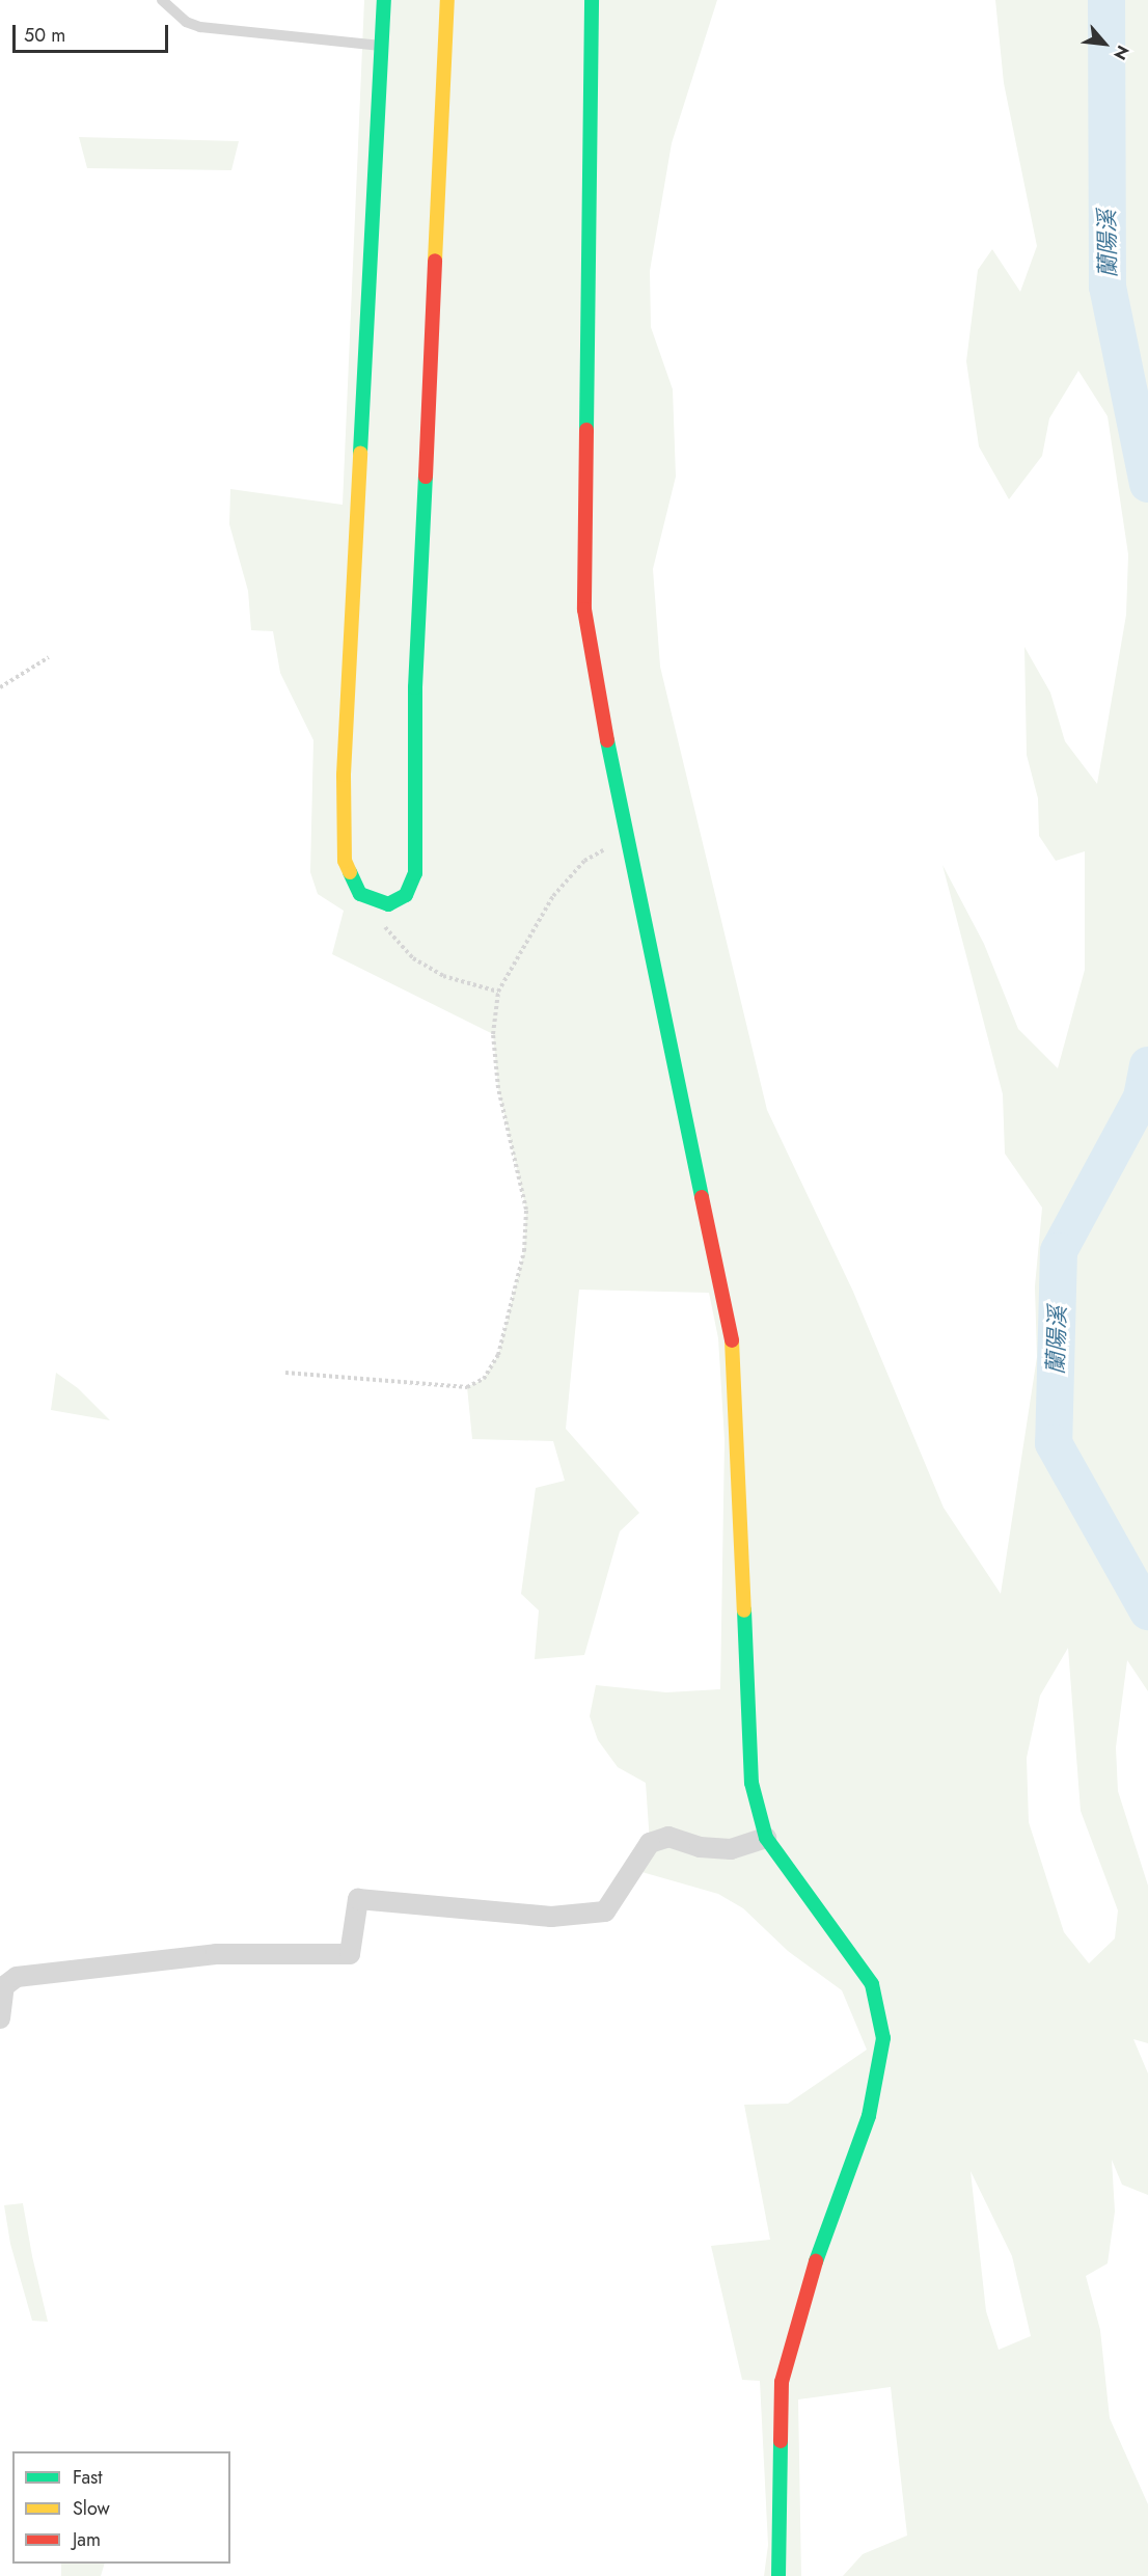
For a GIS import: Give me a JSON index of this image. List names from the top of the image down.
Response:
{
  "water": ["蘭陽溪"],
  "legend": ["Fast", "Slow", "Jam"],
  "scale_bar": "50 m",
  "north": "bottom right"
}
